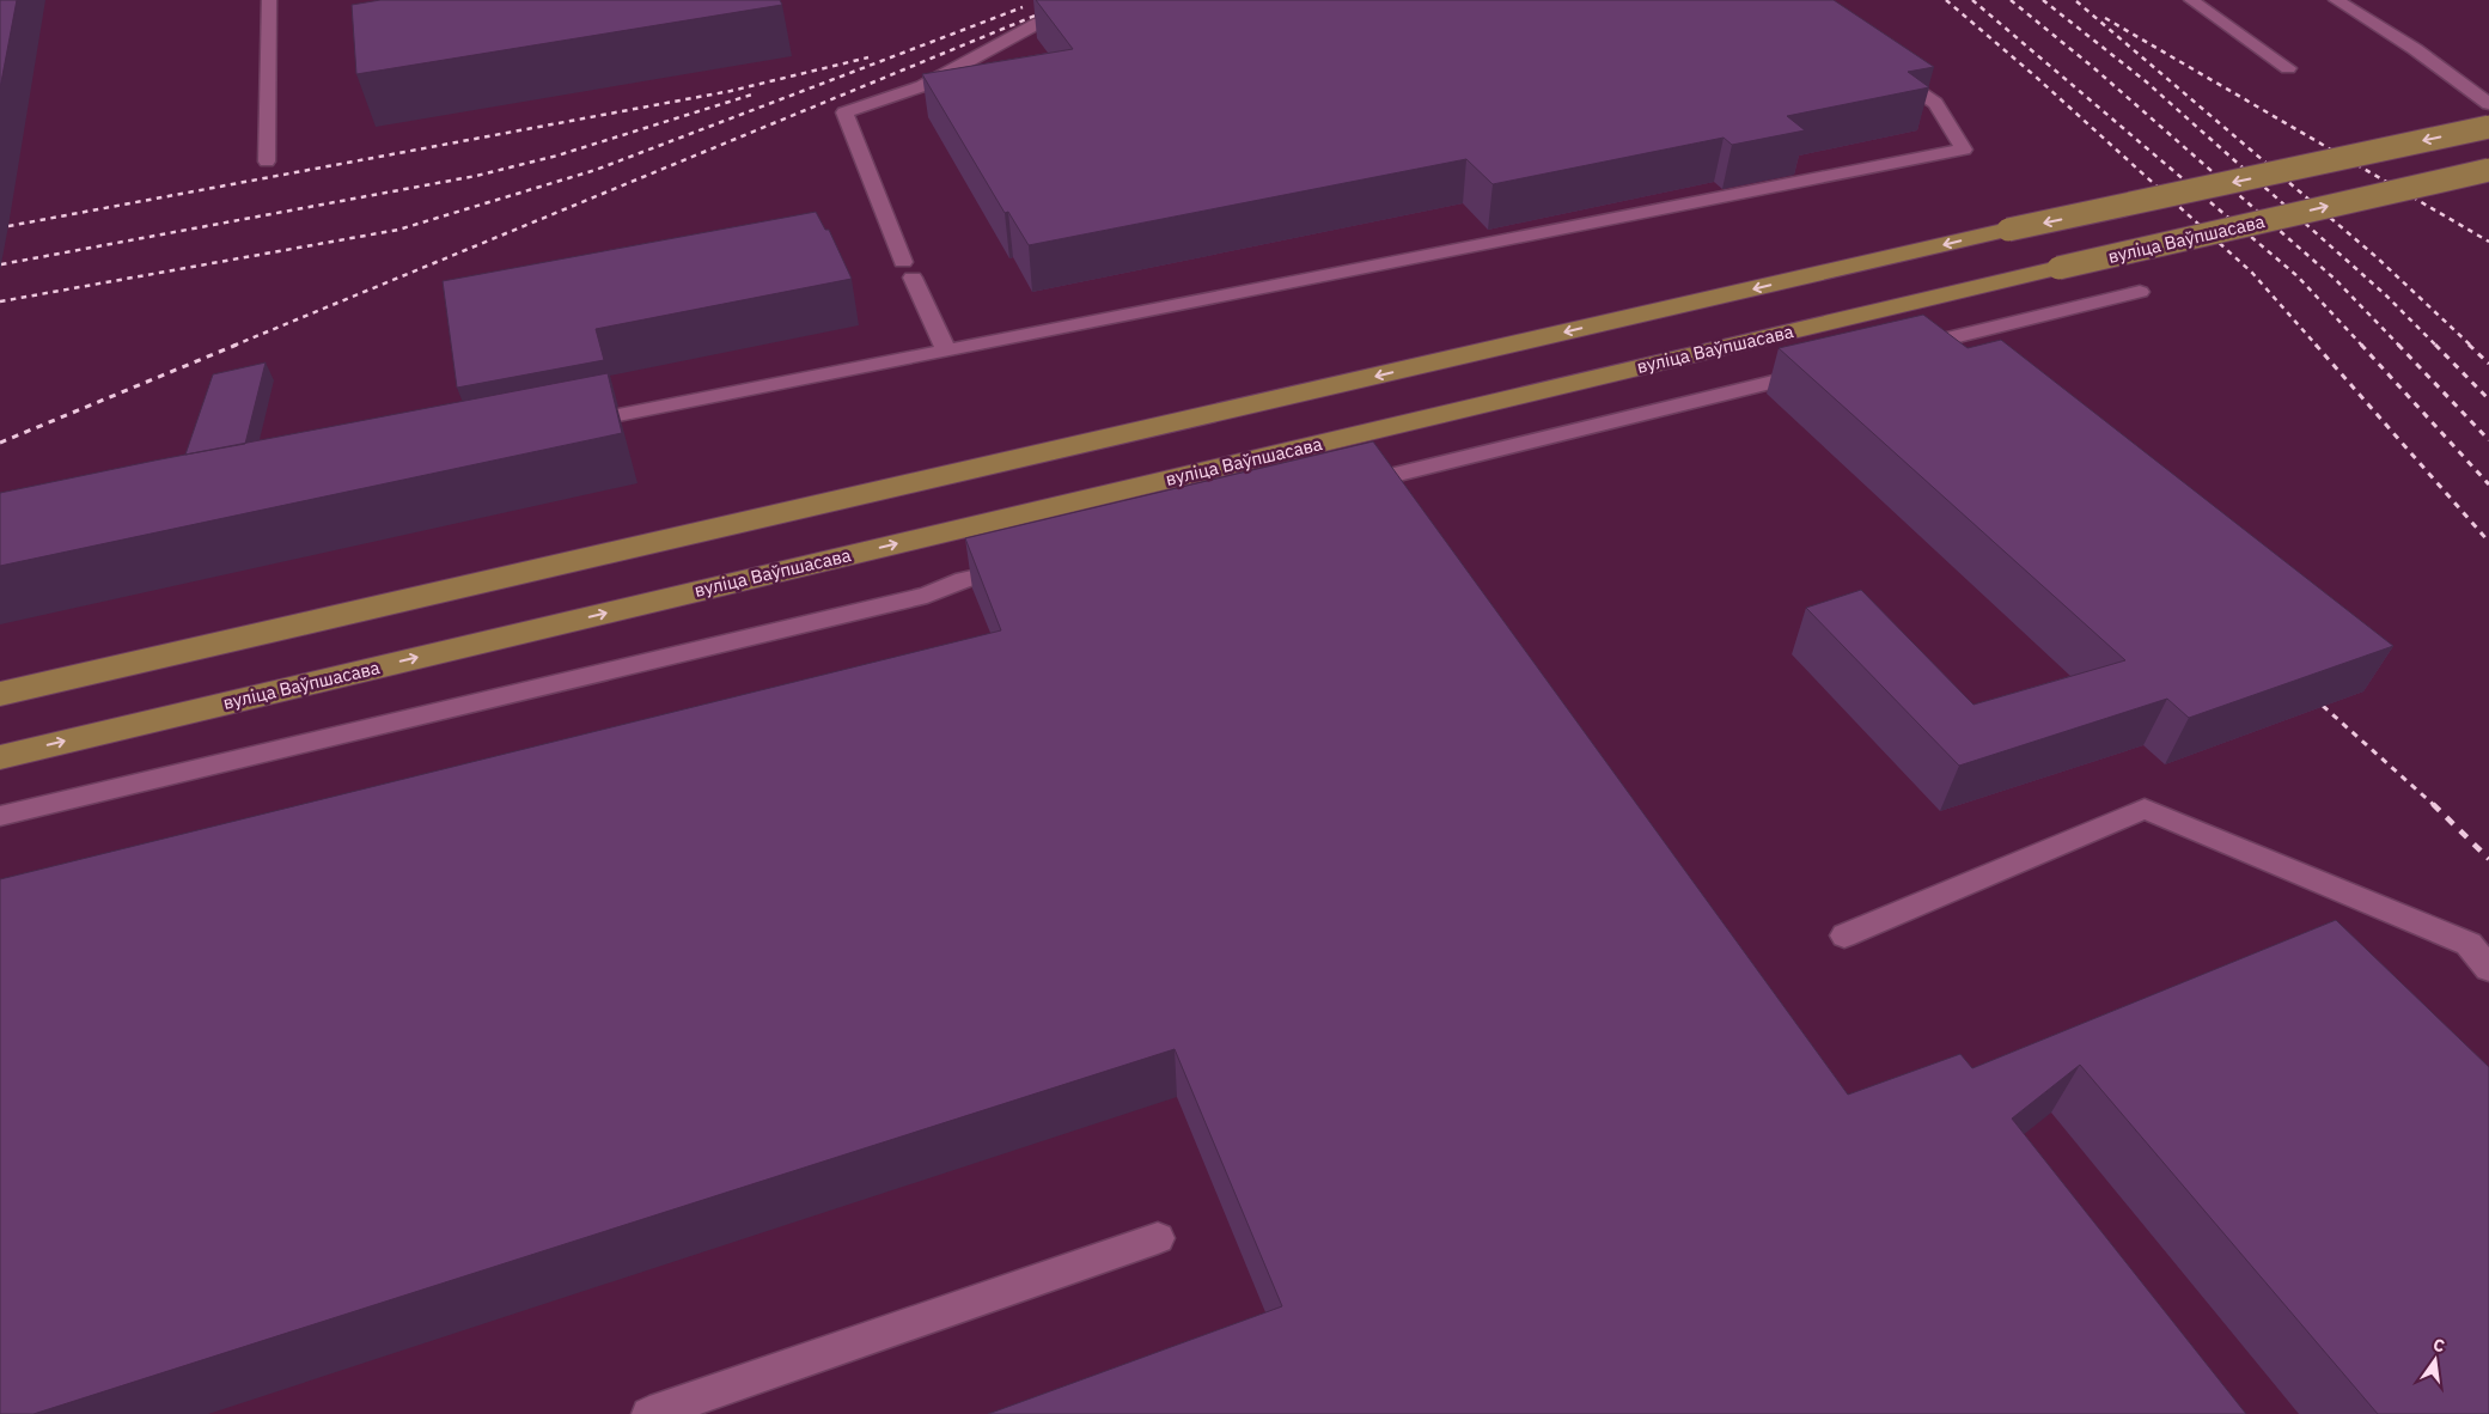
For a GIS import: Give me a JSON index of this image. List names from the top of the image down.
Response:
{
  "streets": {
    "main road": ["вуліца Ваўпшасава"]
  },
  "north": "top"
}
